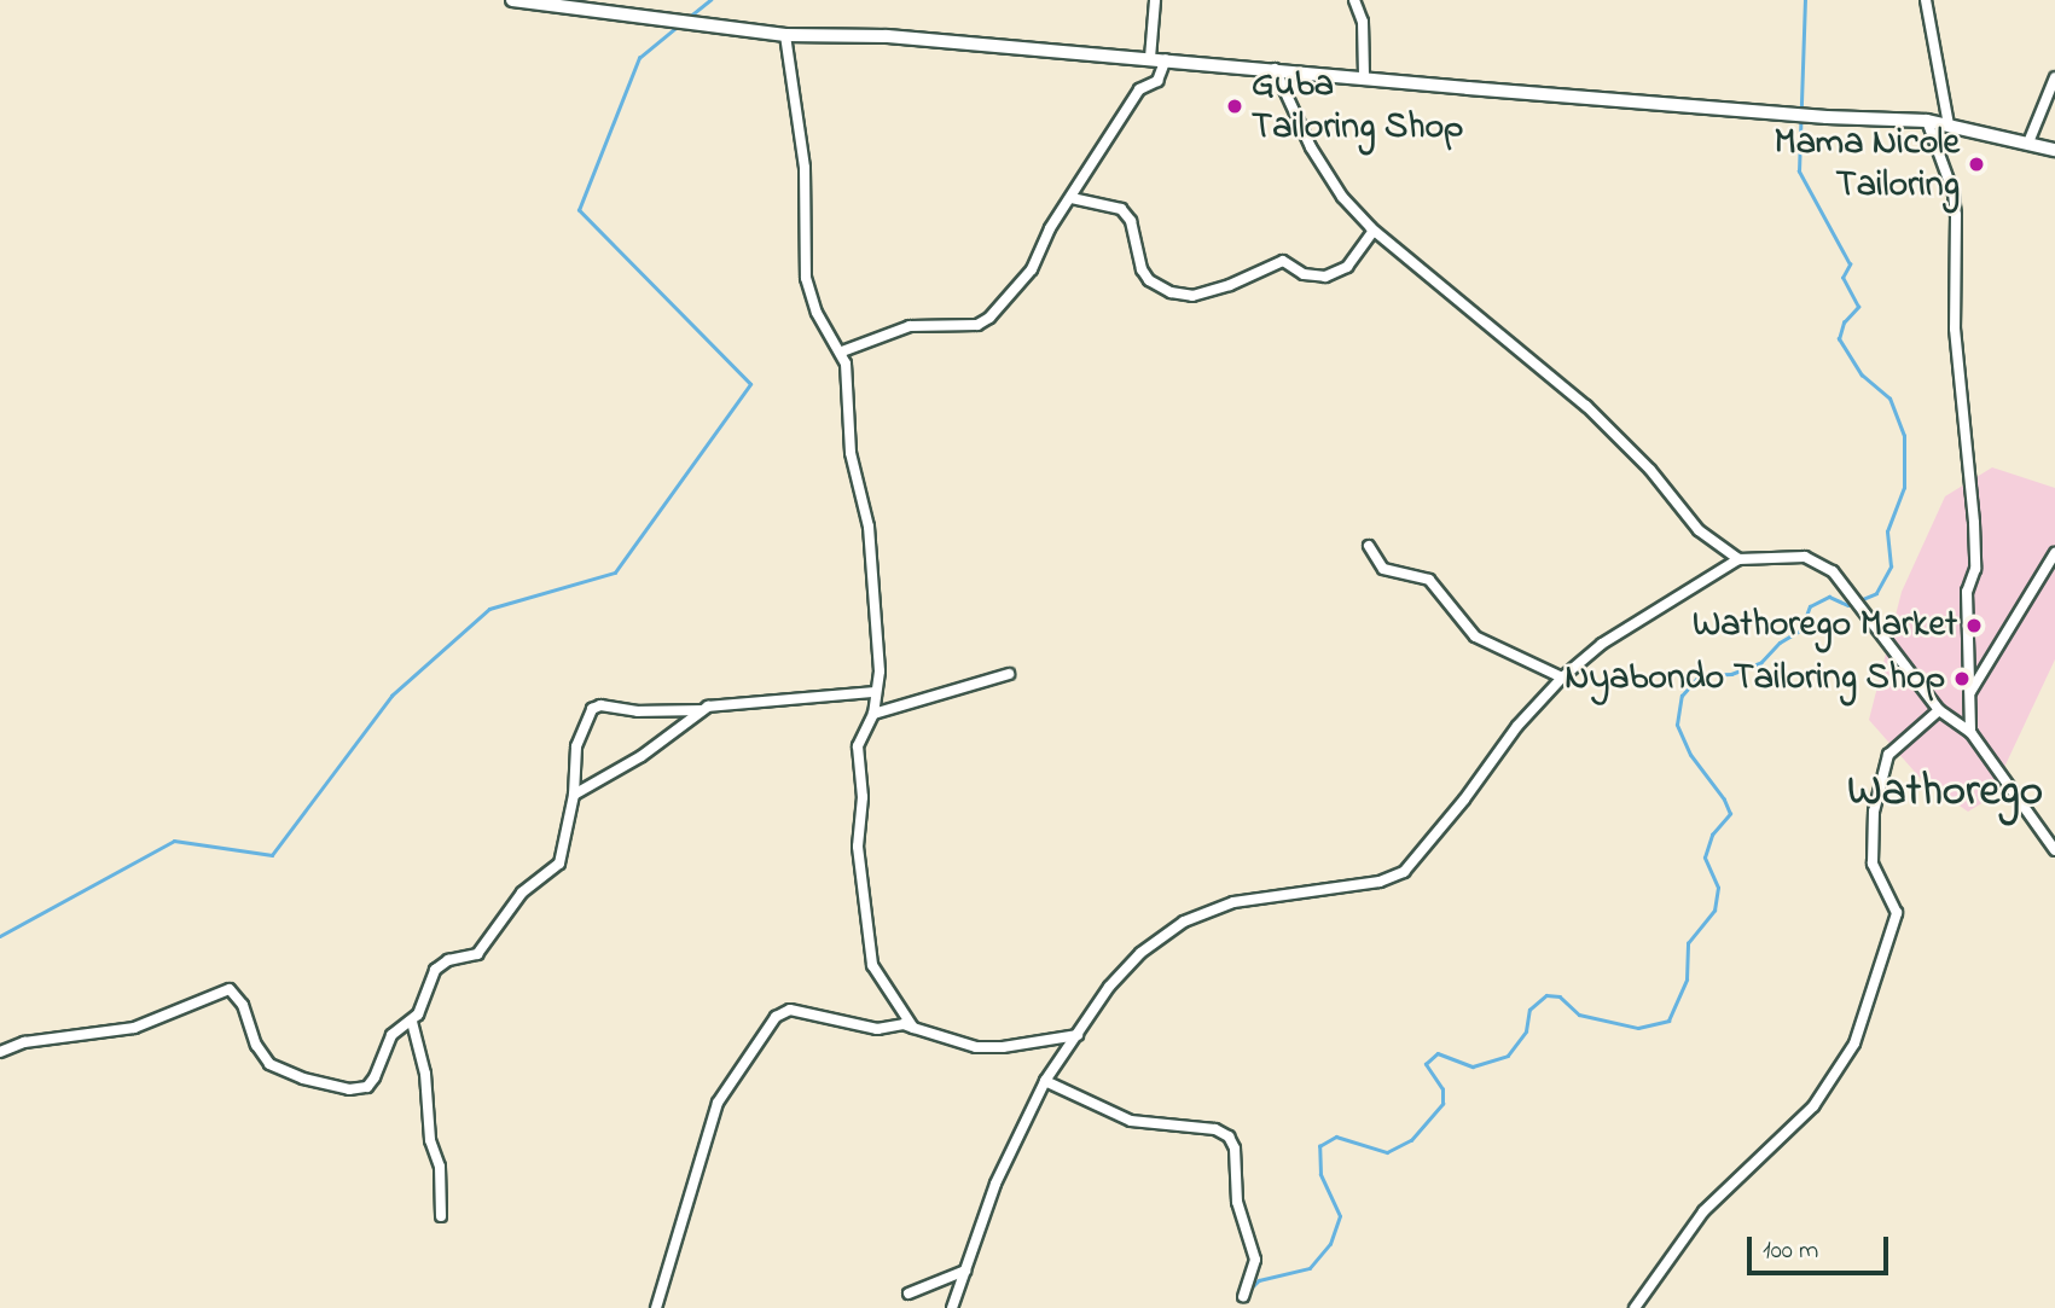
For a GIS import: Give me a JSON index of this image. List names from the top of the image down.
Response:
{
  "districts": ["Wathorego"],
  "places": [
    "Guba Tailoring Shop",
    "Mama Nicole Tailoring",
    "Wathorego Market",
    "Nyabondo Tailoring Shop"
  ],
  "scale_bar": "100 m"
}
